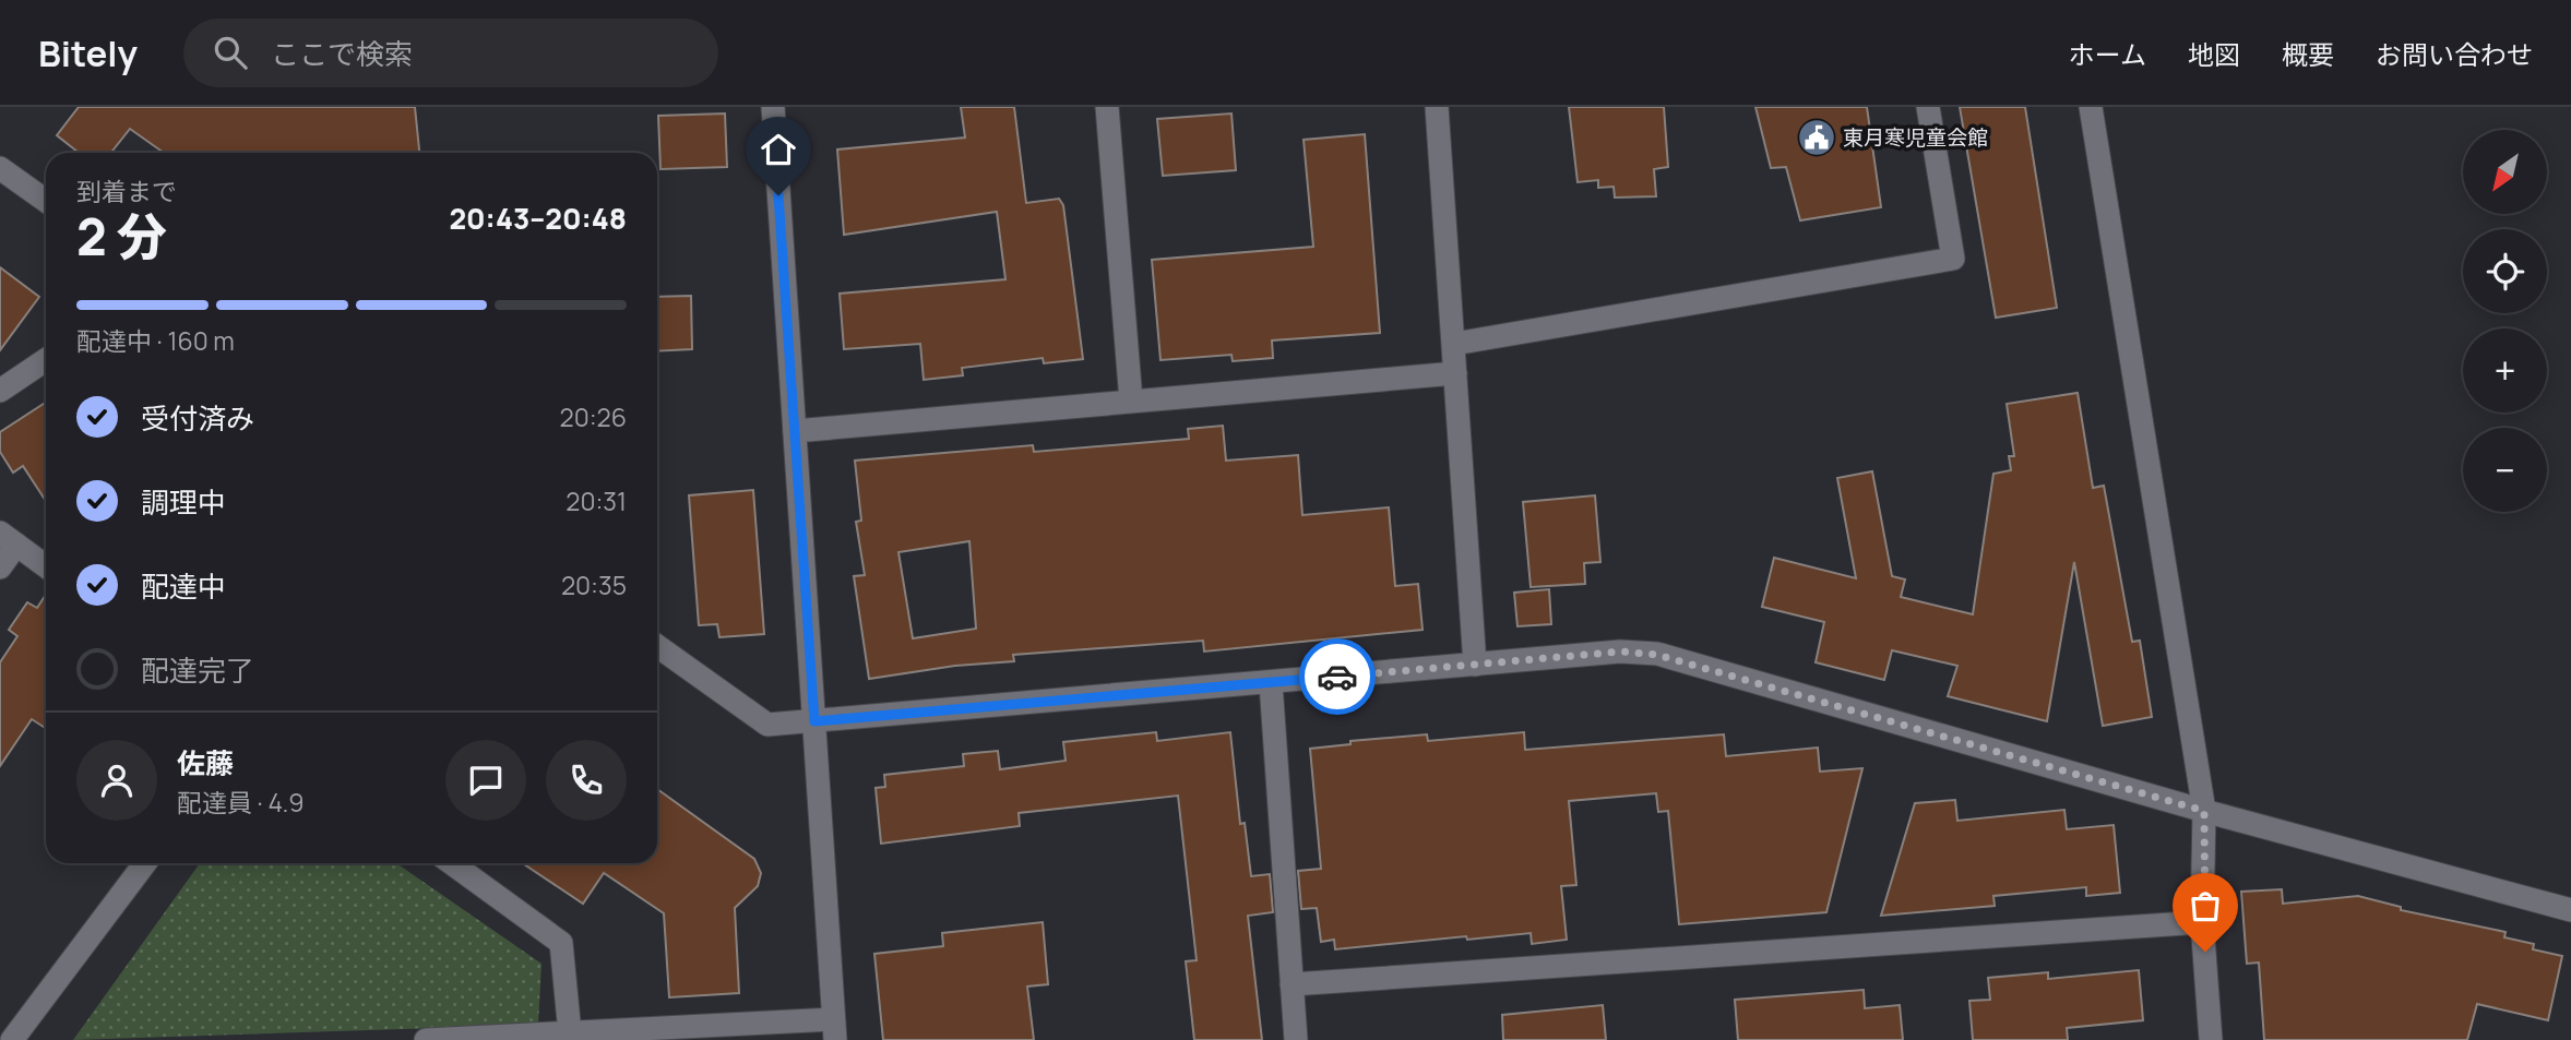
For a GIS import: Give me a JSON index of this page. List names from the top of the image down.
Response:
{
  "places": {
    "public building": ["東月寒児童会館"]
  },
  "north": "bottom left",
  "page": {
    "header": "Bitely",
    "search": "ここで検索",
    "nav": [
      "ホーム",
      "地図",
      "概要",
      "お問い合わせ"
    ],
    "map_buttons": ["+", "−"],
    "heading": ["2 分", "到着まで", "20:43–20:48"],
    "panel": ["佐藤", "配達員 · 4.9"],
    "bar": "配達中 · 160 m",
    "list": [
      ["受付済み", "20:26"],
      ["調理中", "20:31"],
      ["配達中", "20:35"],
      "配達完了"
    ]
  }
}
